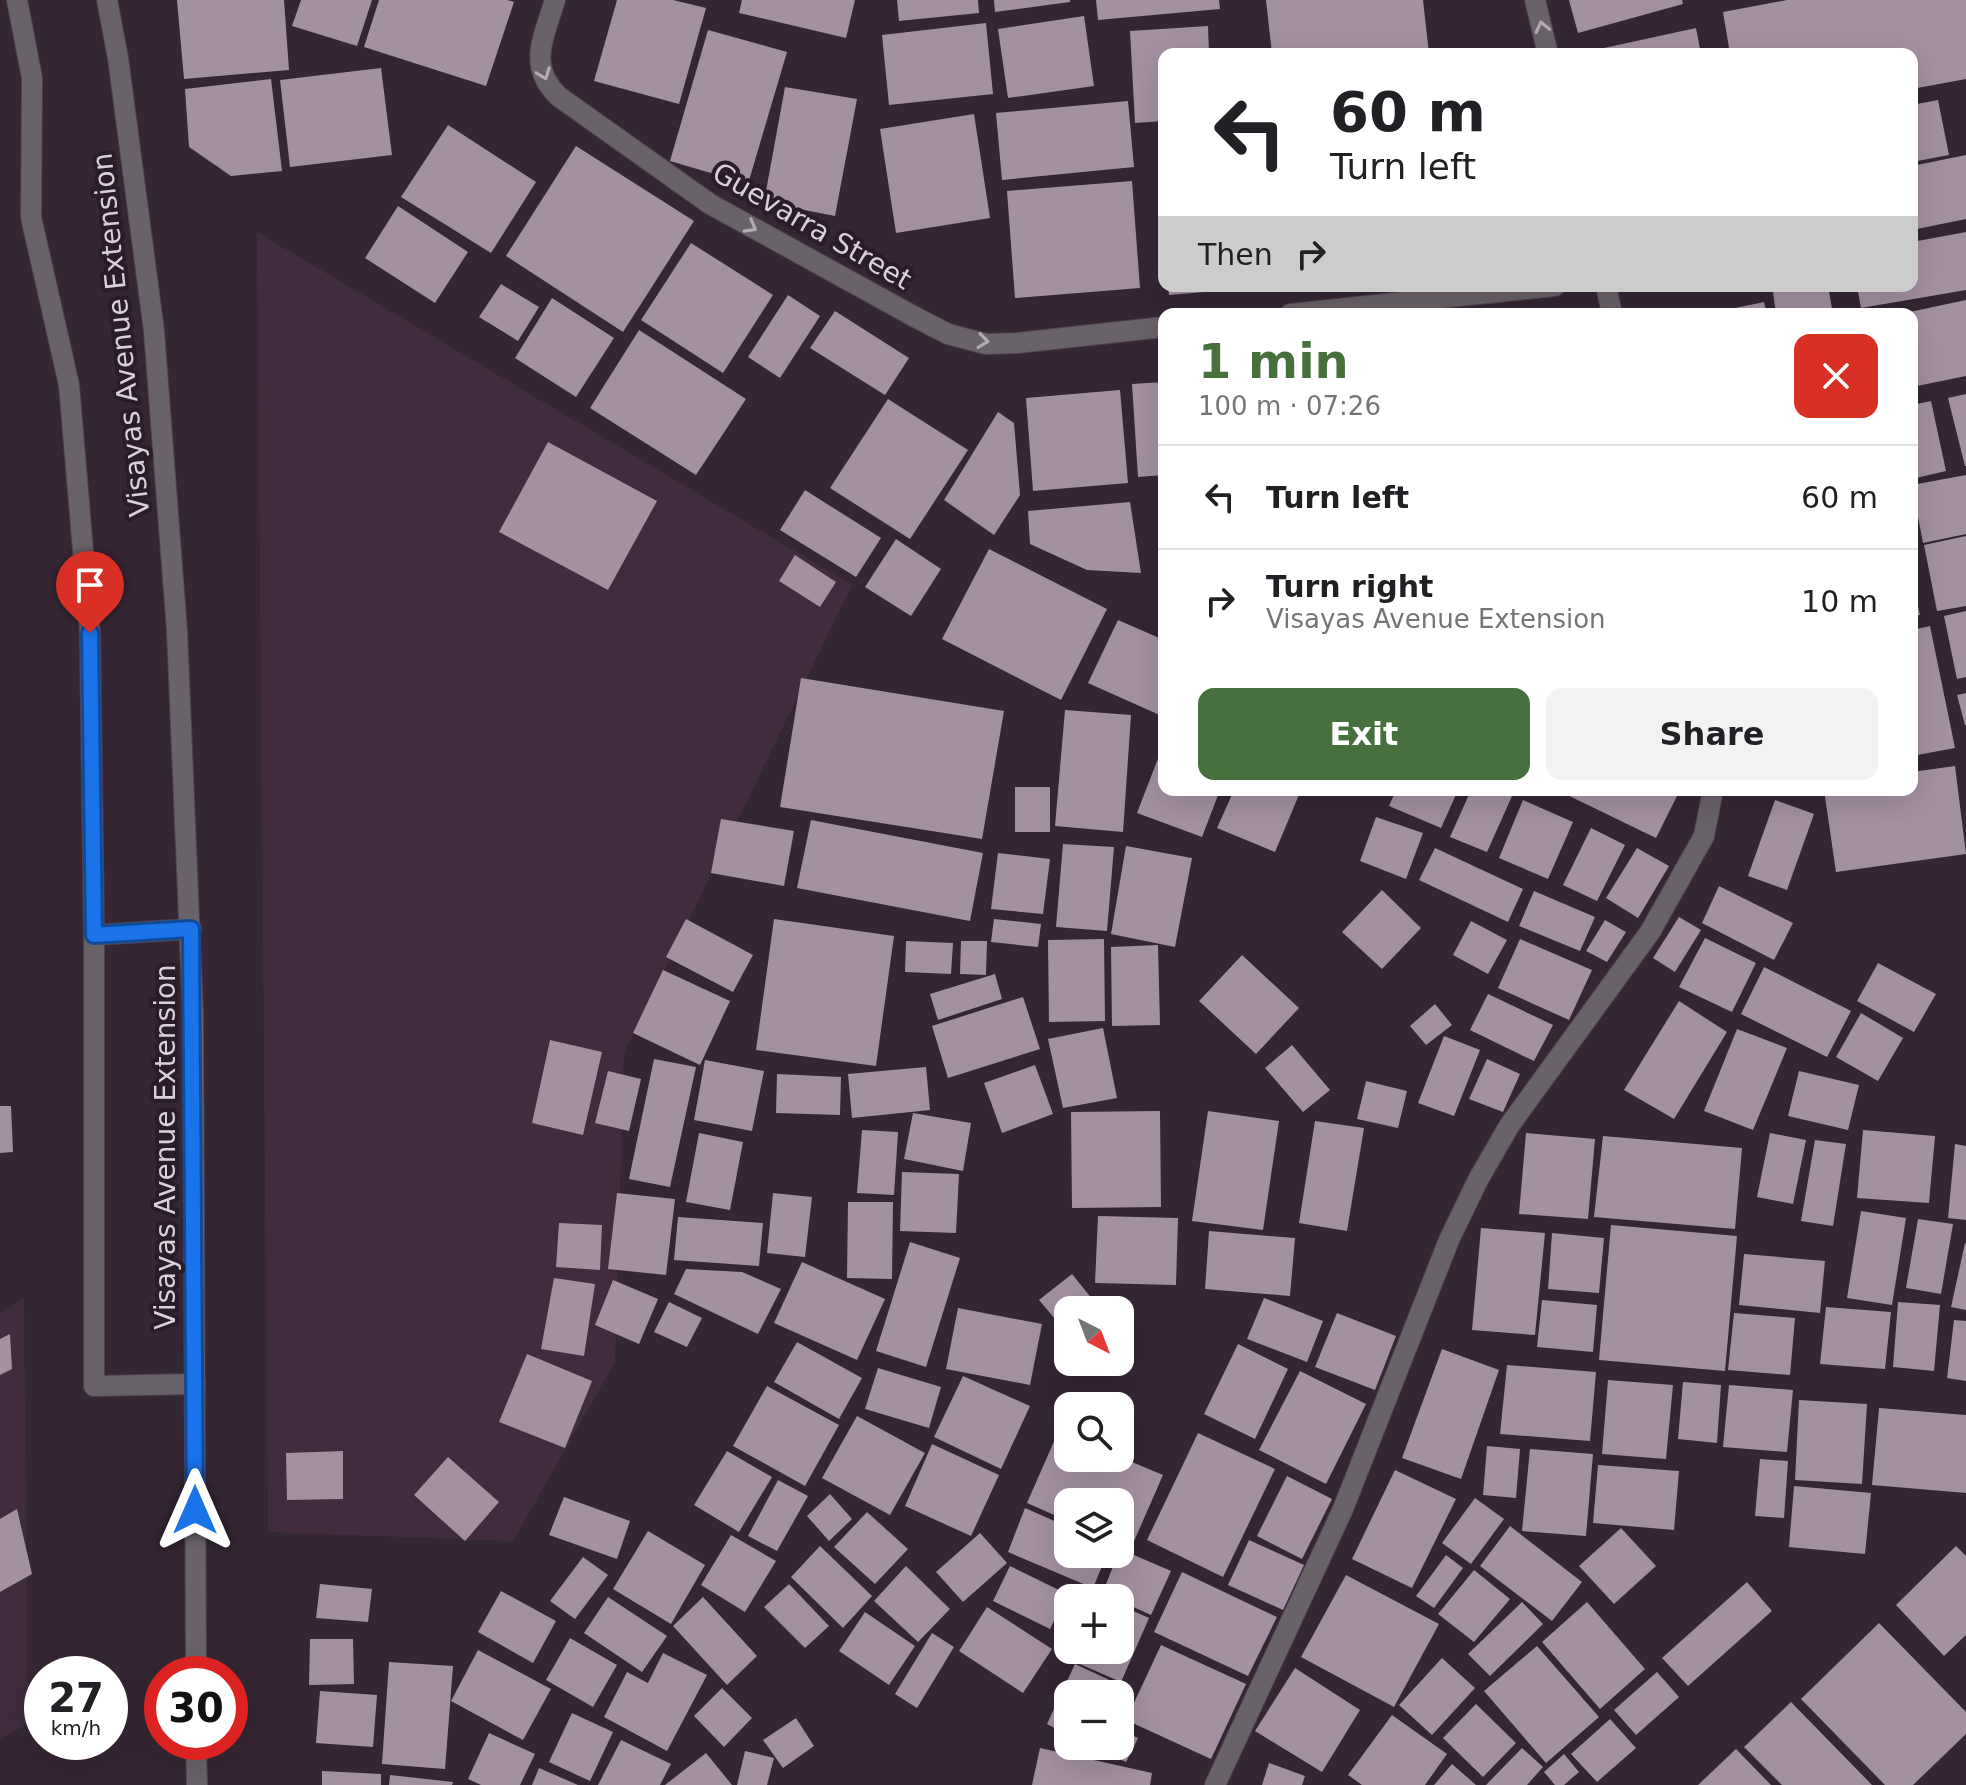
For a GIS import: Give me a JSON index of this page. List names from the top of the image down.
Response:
{
  "streets": {
    "street": ["Guevarra Street", "Visayas Avenue Extension"]
  },
  "one_way": ["Guevarra Street"],
  "north": "bottom right",
  "page": {
    "turn": ["60 m", "Turn left"],
    "then": "Then",
    "heading": ["1 min", "100 m · 07:26"],
    "list": [
      {
        "name": "Turn left",
        "value": "60 m"
      },
      {
        "name": "Turn right",
        "note": "Visayas Avenue Extension",
        "value": "10 m"
      }
    ],
    "buttons": ["Exit", "Share"],
    "map_buttons": ["+", "−"],
    "speed": "27 km/h",
    "limit": "30"
  }
}
